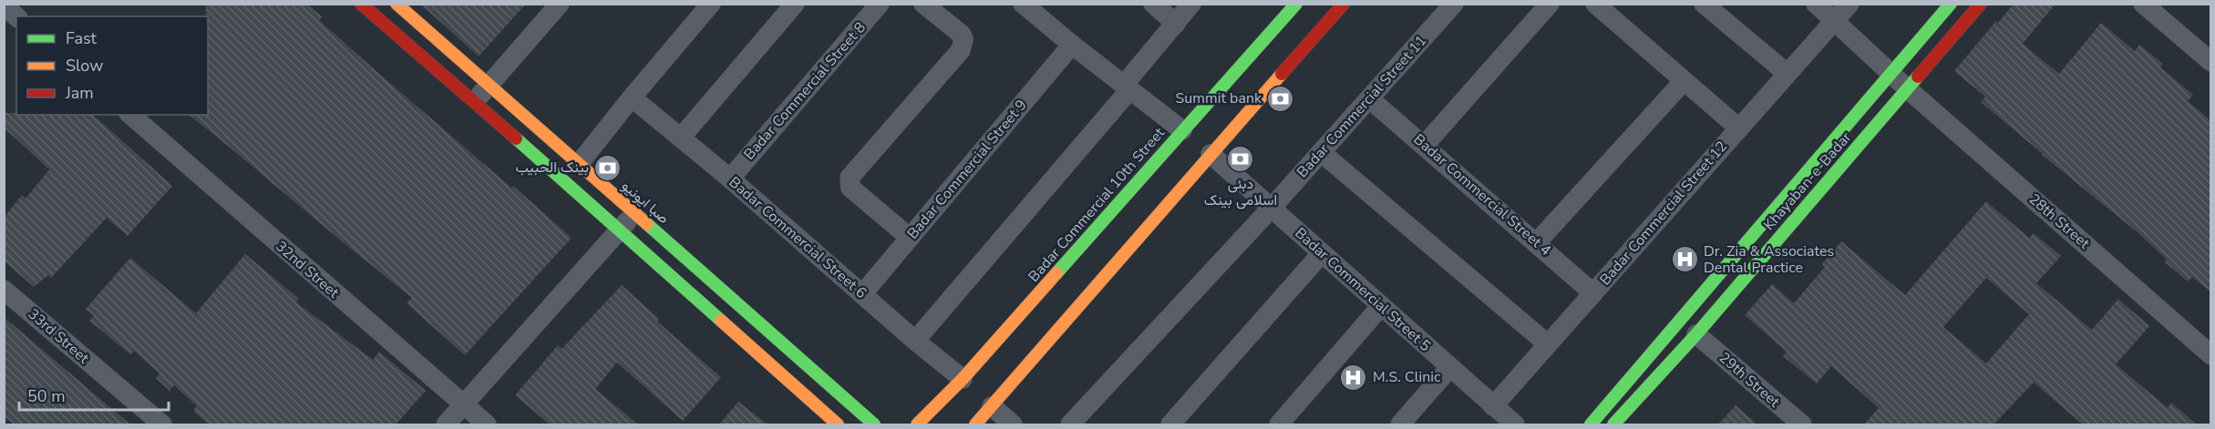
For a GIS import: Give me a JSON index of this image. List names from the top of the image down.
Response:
{
  "streets": {
    "main road": ["Khayaban-e-Badar", "صبا ایونیو", "Badar Commercial 10th Street"],
    "street": [
      "Badar Commercial Street 8",
      "Badar Commercial Street 11",
      "Badar Commercial Street 9",
      "Badar Commercial Street 4",
      "Badar Commercial Street 12",
      "28th Street",
      "Badar Commercial Street 6",
      "32nd Street",
      "Badar Commercial Street 5",
      "33rd Street",
      "29th Street"
    ]
  },
  "crossings": [
    ["Badar Commercial Street 8", "Badar Commercial Street 6"],
    ["Badar Commercial Street 11", "Badar Commercial Street 4"],
    ["Badar Commercial Street 11", "Badar Commercial Street 5"],
    ["Badar Commercial Street 9", "Badar Commercial Street 6"],
    ["Khayaban-e-Badar", "28th Street"],
    ["Khayaban-e-Badar", "29th Street"],
    ["Badar Commercial Street 4", "Badar Commercial Street 12"],
    ["Badar Commercial 10th Street", "Badar Commercial Street 6"],
    ["Badar Commercial Street 12", "28th Street"],
    ["Badar Commercial Street 12", "Badar Commercial Street 5"]
  ],
  "places": {
    "bank": ["Summit bank", "دبئی اسلامی بینک", "بينک الحبيب"],
    "hospital": ["Dr. Zia & Associates Dental Practice", "M.S. Clinic"]
  },
  "legend": ["Fast", "Slow", "Jam"],
  "scale_bar": "50 m"
}
